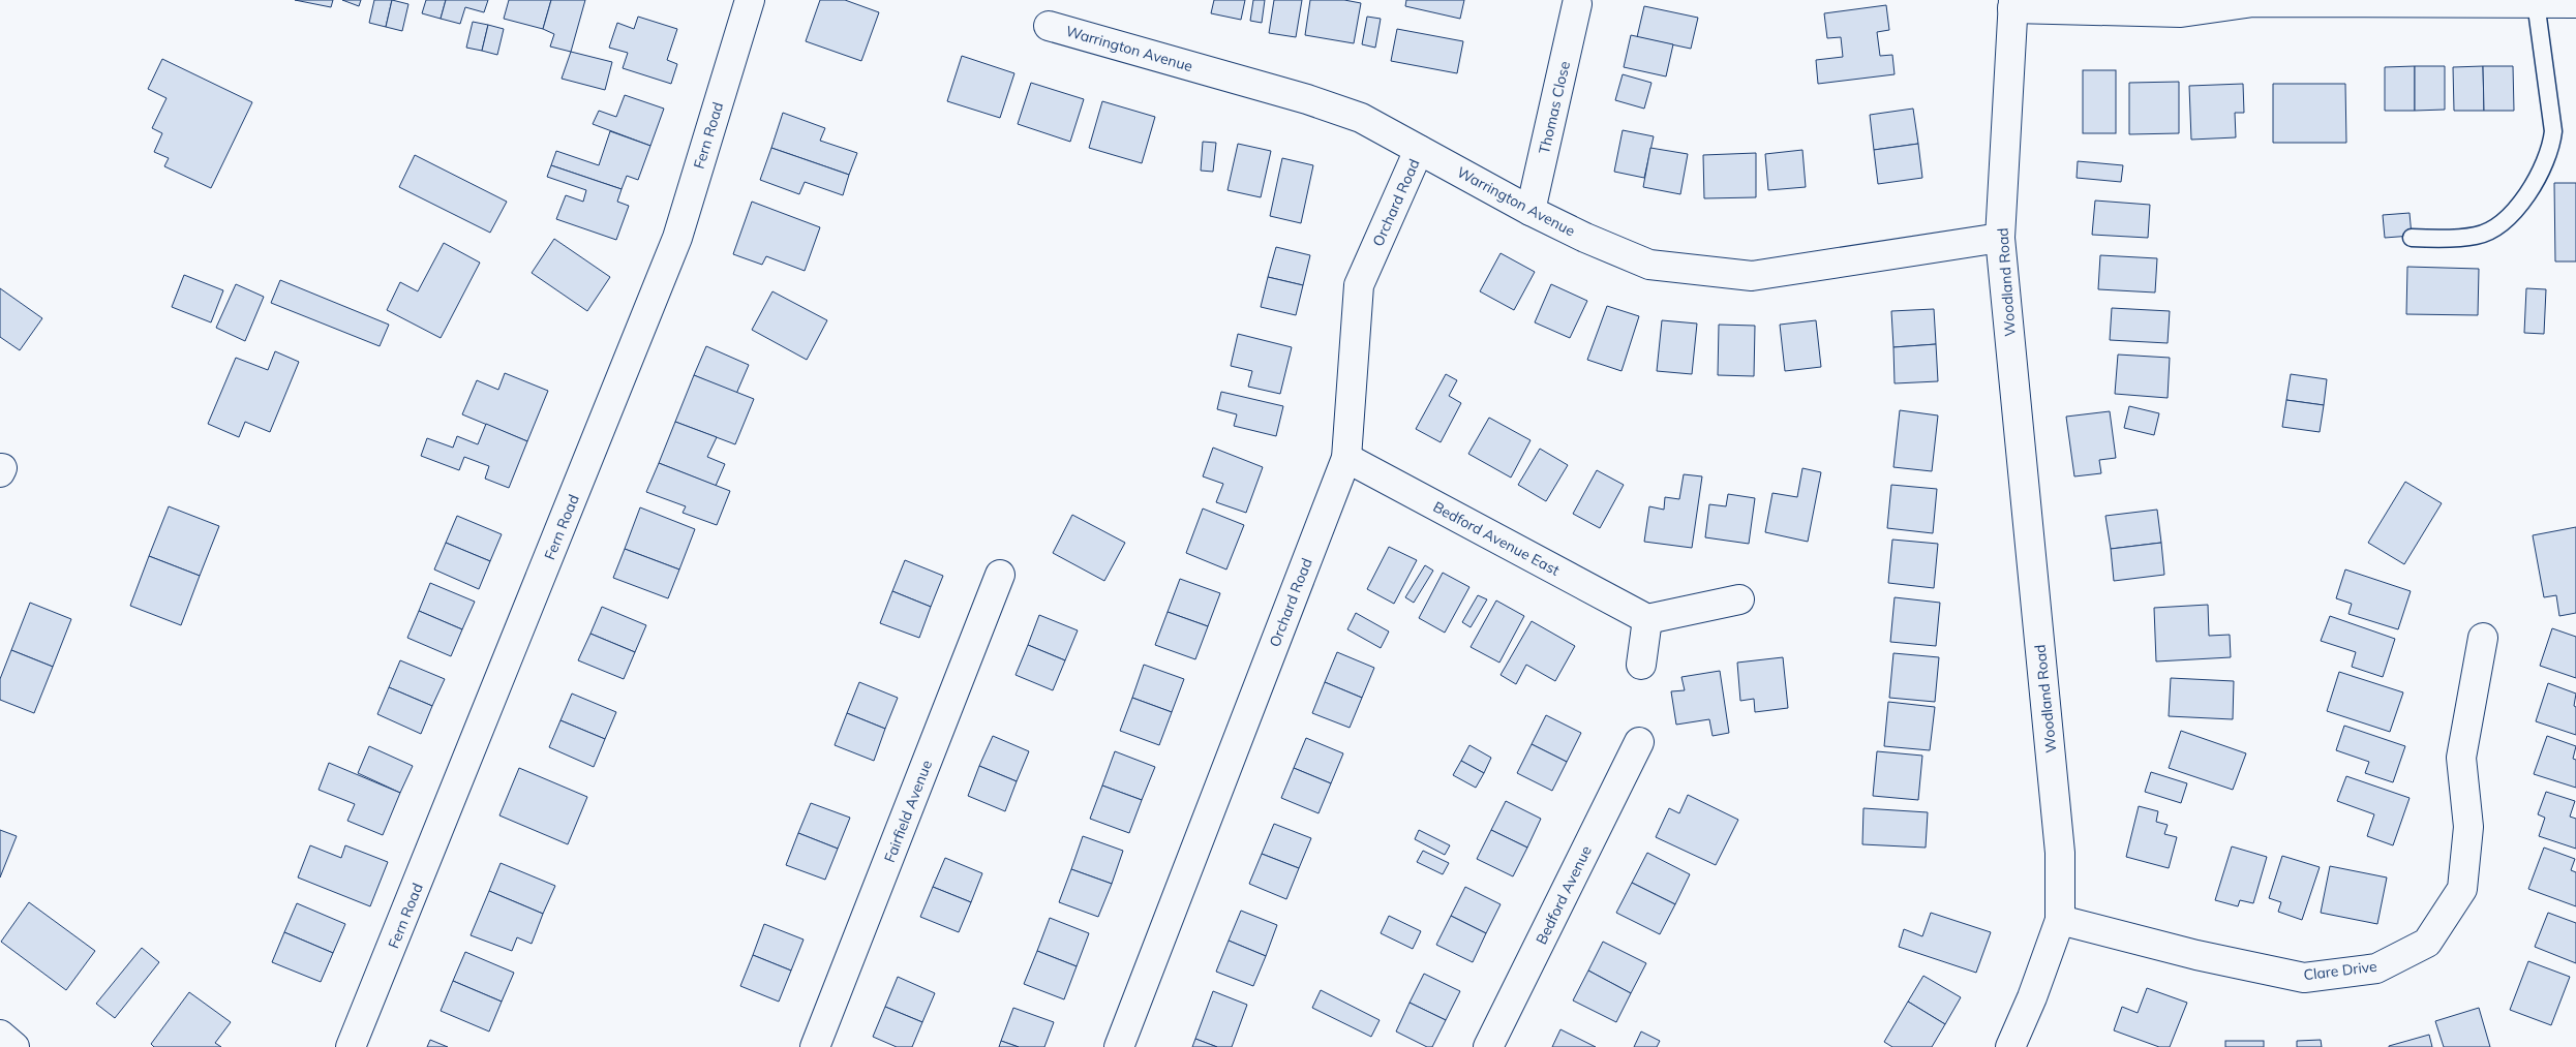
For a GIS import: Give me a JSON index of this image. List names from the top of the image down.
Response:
{
  "streets": {
    "street": [
      "Warrington Avenue",
      "Thomas Close",
      "Fern Road",
      "Orchard Road",
      "Woodland Road",
      "Bedford Avenue East",
      "Fairfield Avenue",
      "Bedford Avenue",
      "Clare Drive"
    ]
  },
  "crossings": [
    ["Warrington Avenue", "Thomas Close"],
    ["Warrington Avenue", "Orchard Road"],
    ["Warrington Avenue", "Woodland Road"],
    ["Orchard Road", "Bedford Avenue East"],
    ["Woodland Road", "Clare Drive"]
  ]
}
